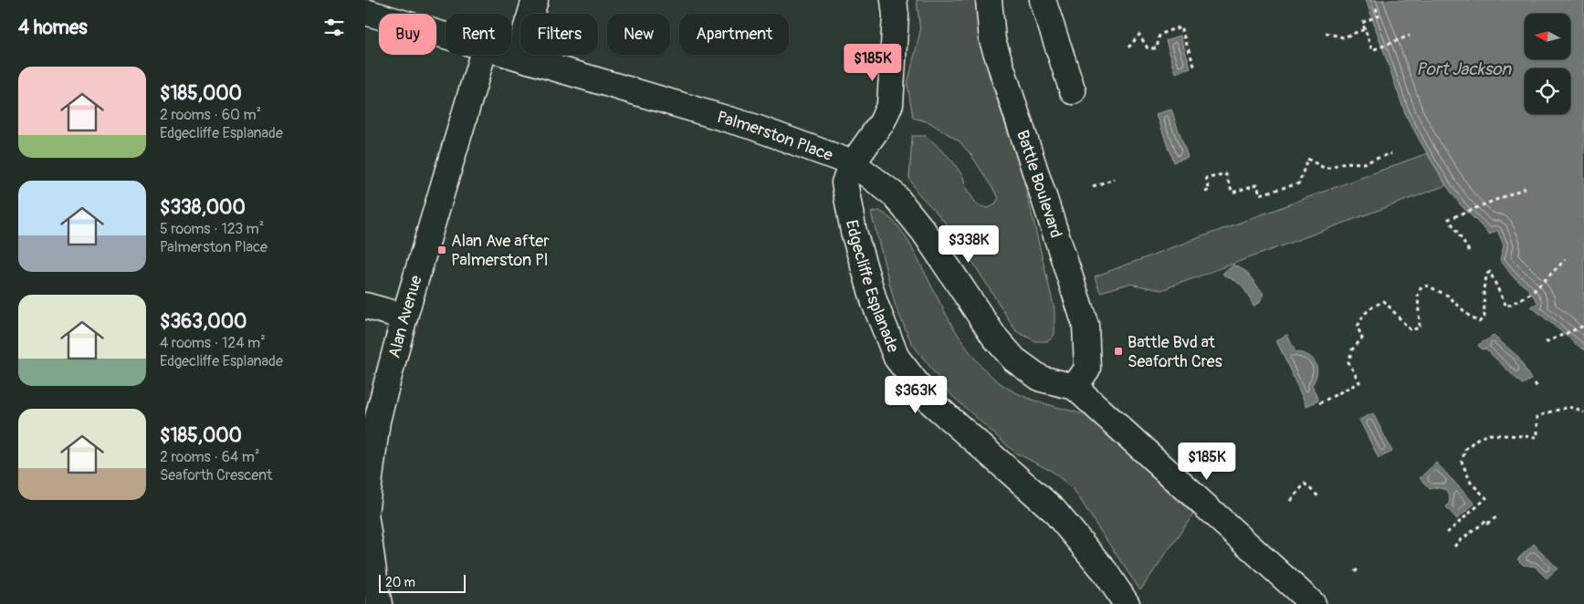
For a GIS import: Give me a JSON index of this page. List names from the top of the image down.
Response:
{
  "streets": {
    "street": [
      "Palmerston Place",
      "Battle Boulevard",
      "Edgecliffe Esplanade",
      "Alan Avenue"
    ]
  },
  "crossings": [
    ["Palmerston Place", "Battle Boulevard"],
    ["Palmerston Place", "Edgecliffe Esplanade"]
  ],
  "water": ["Port Jackson"],
  "places": {
    "transit": ["Alan Ave after Palmerston Pl", "Battle Bvd at Seaforth Cres"]
  },
  "scale_bar": "20 m",
  "north": "left",
  "page": {
    "heading": "4 homes",
    "chip": [
      "Buy",
      "Rent",
      "Filters",
      "New",
      "Apartment"
    ],
    "price": [
      "$185K",
      "$338K",
      "$363K",
      "$185K"
    ],
    "list": [
      {
        "name": "$185,000",
        "note": "2 rooms · 60 m² · Edgecliffe Esplanade"
      },
      {
        "name": "$338,000",
        "note": "5 rooms · 123 m² · Palmerston Place"
      },
      {
        "name": "$363,000",
        "note": "4 rooms · 124 m² · Edgecliffe Esplanade"
      },
      {
        "name": "$185,000",
        "note": "2 rooms · 64 m² · Seaforth Crescent"
      }
    ],
    "scale": "20 m"
  }
}
